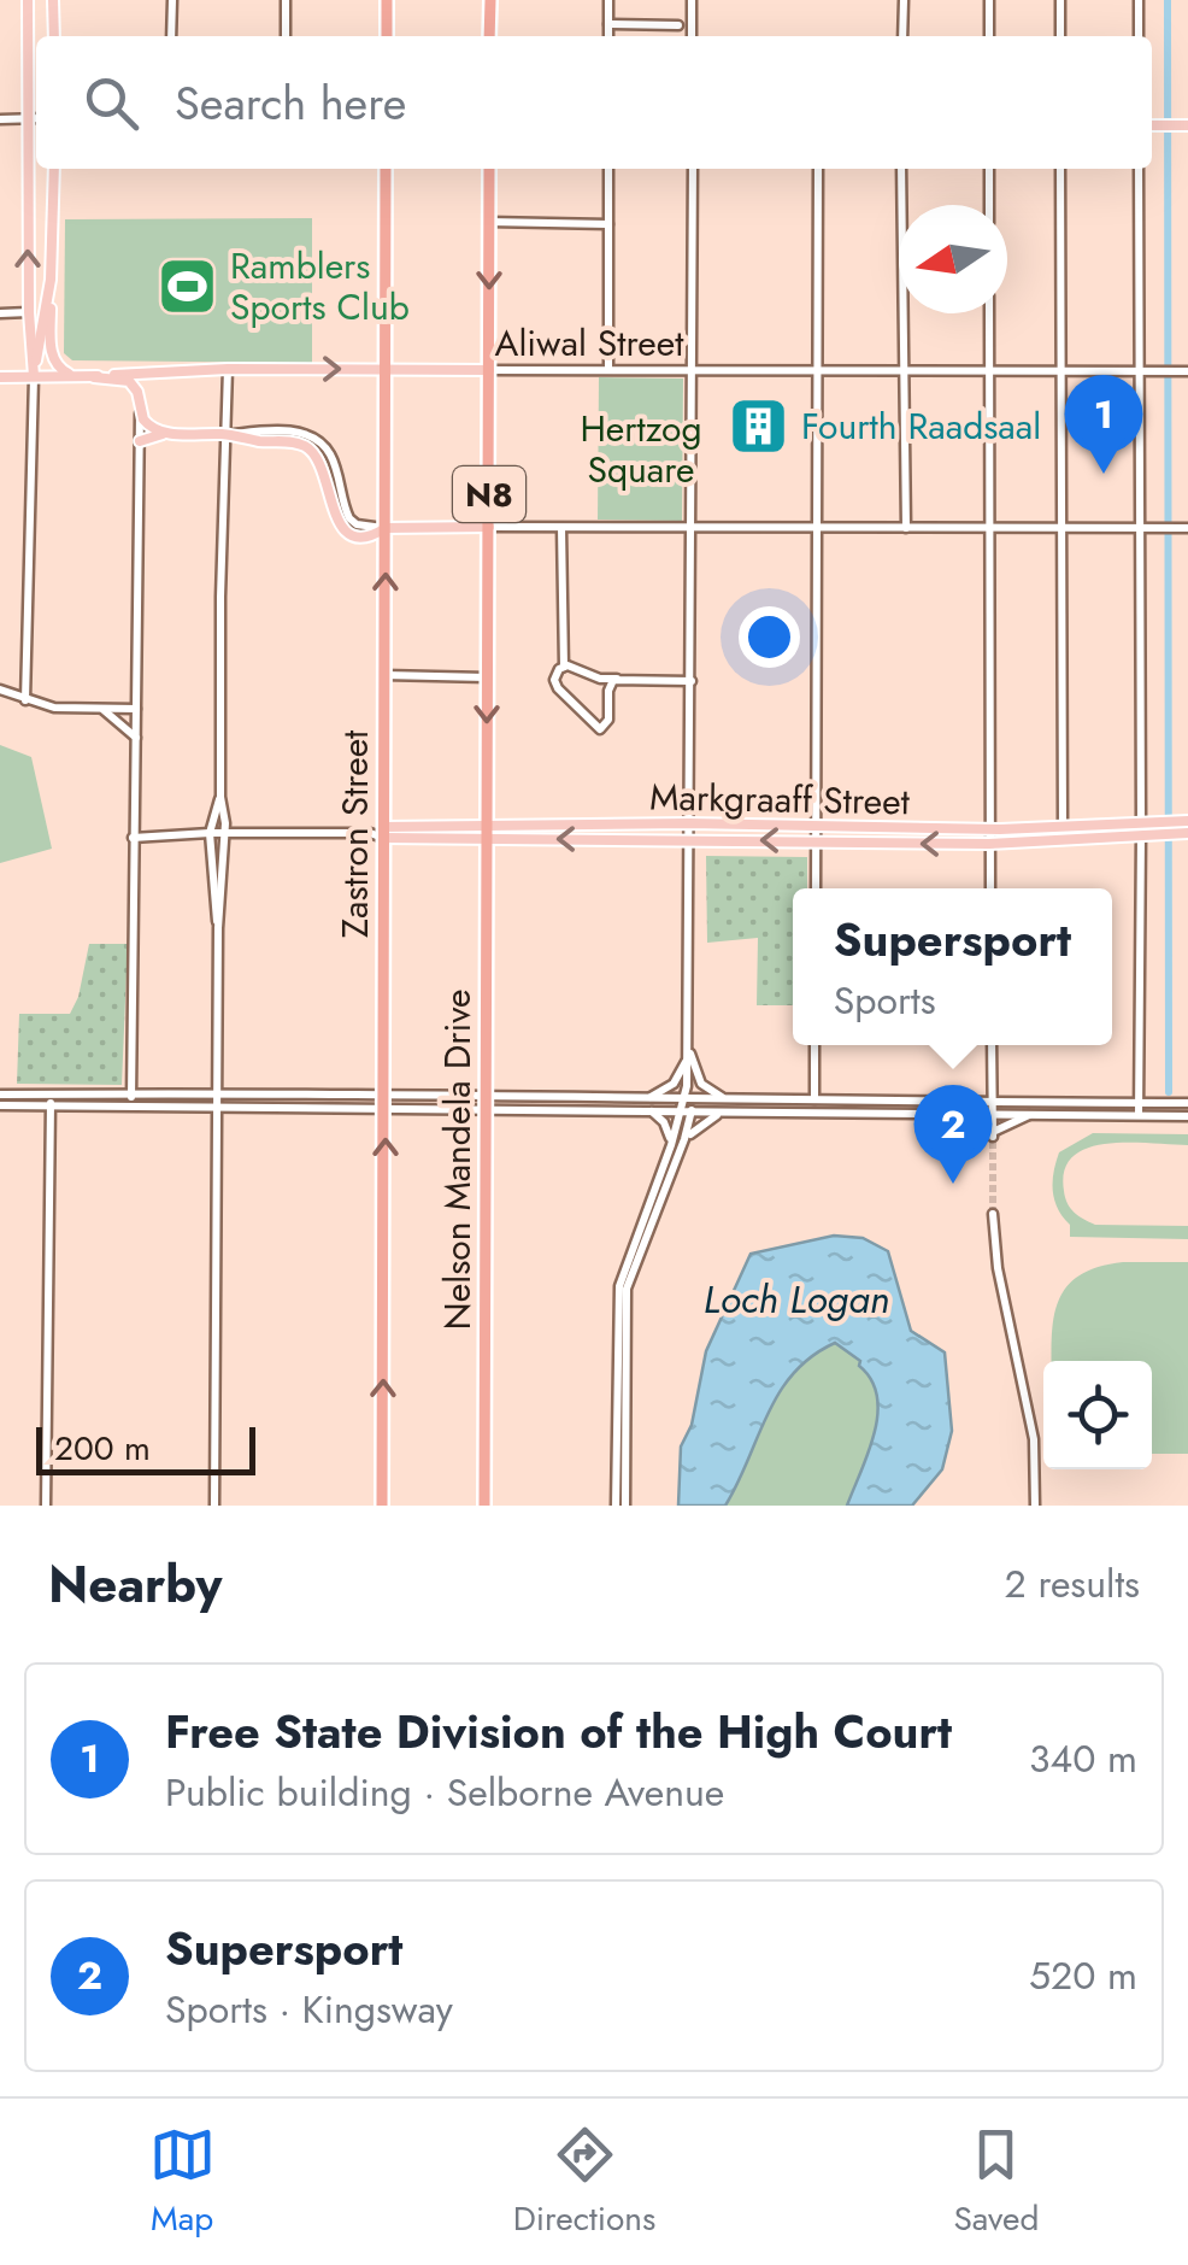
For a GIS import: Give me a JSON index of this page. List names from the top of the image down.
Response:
{
  "streets": {
    "highway": ["N8", "Zastron Street", "Nelson Mandela Drive"],
    "main road": ["Aliwal Street", "Markgraaff Street"]
  },
  "crossings": [
    ["Aliwal Street", "Zastron Street"],
    ["Aliwal Street", "Nelson Mandela Drive"],
    ["Markgraaff Street", "Zastron Street"],
    ["Markgraaff Street", "Nelson Mandela Drive"]
  ],
  "one_way": ["Zastron Street"],
  "water": ["Loch Logan"],
  "parks": ["Hertzog Square"],
  "places": {
    "sports": ["Ramblers Sports Club"],
    "building": ["Fourth Raadsaal"]
  },
  "scale_bar": "200 m",
  "north": "left",
  "page": {
    "search": "Search here",
    "pins": ["1", "2"],
    "popup": ["Supersport", "Sports"],
    "scale": "200 m",
    "heading": ["Nearby", "2 results"],
    "list": [
      {
        "mark": "1",
        "name": "Free State Division of the High Court",
        "note": "Public building · Selborne Avenue",
        "value": "340 m"
      },
      {
        "mark": "2",
        "name": "Supersport",
        "note": "Sports · Kingsway",
        "value": "520 m"
      }
    ],
    "nav": ["Map", "Directions", "Saved"]
  }
}
